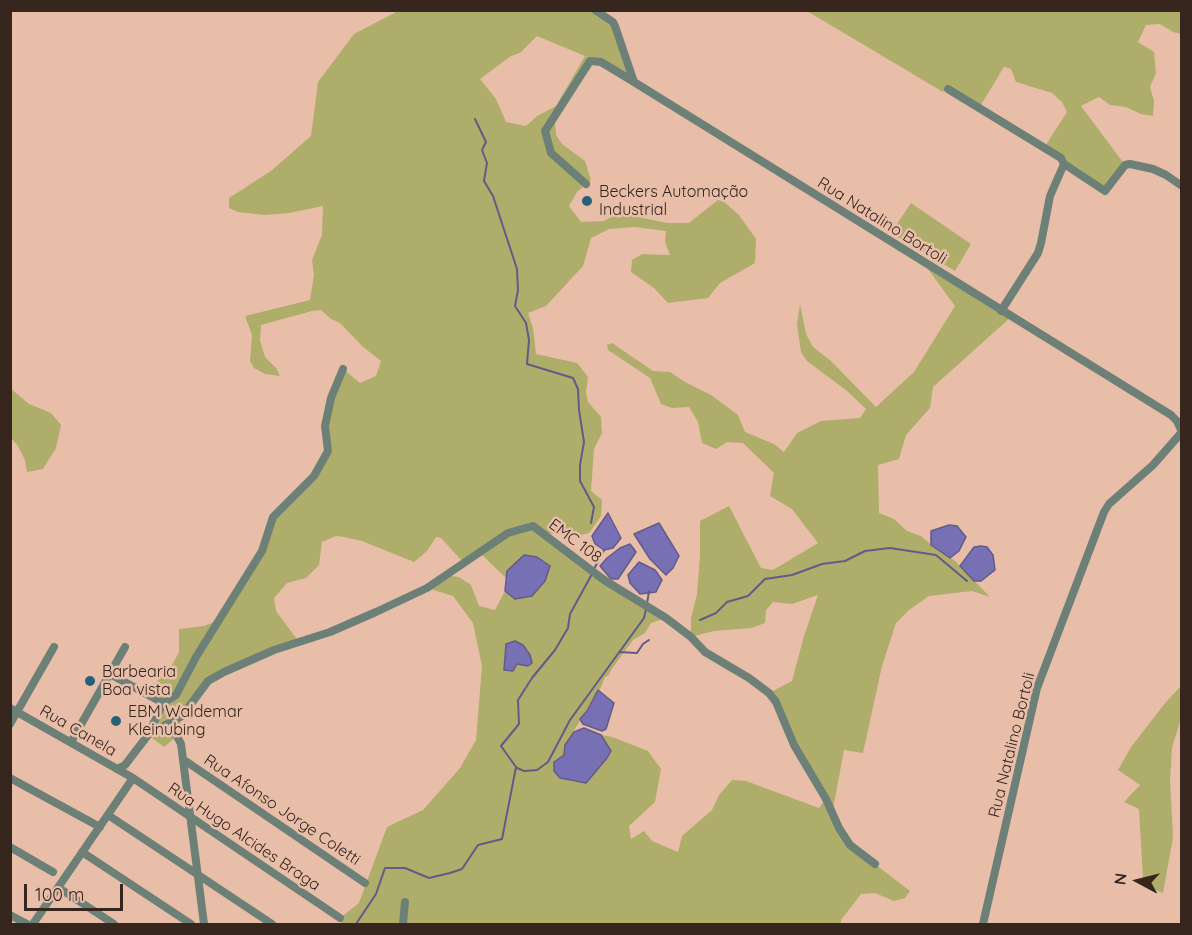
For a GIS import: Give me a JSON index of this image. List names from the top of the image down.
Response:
{
  "streets": {
    "street": [
      "Rua Natalino Bortoli",
      "EMC 108",
      "Rua Canela",
      "Rua Afonso Jorge Coletti",
      "Rua Hugo Alcides Braga"
    ]
  },
  "crossings": [
    ["Rua Canela", "Rua Hugo Alcides Braga"]
  ],
  "places": ["Beckers Automação Industrial", "Barbearia Boa vista", "EBM Waldemar Kleinubing"],
  "scale_bar": "100 m",
  "north": "left"
}
